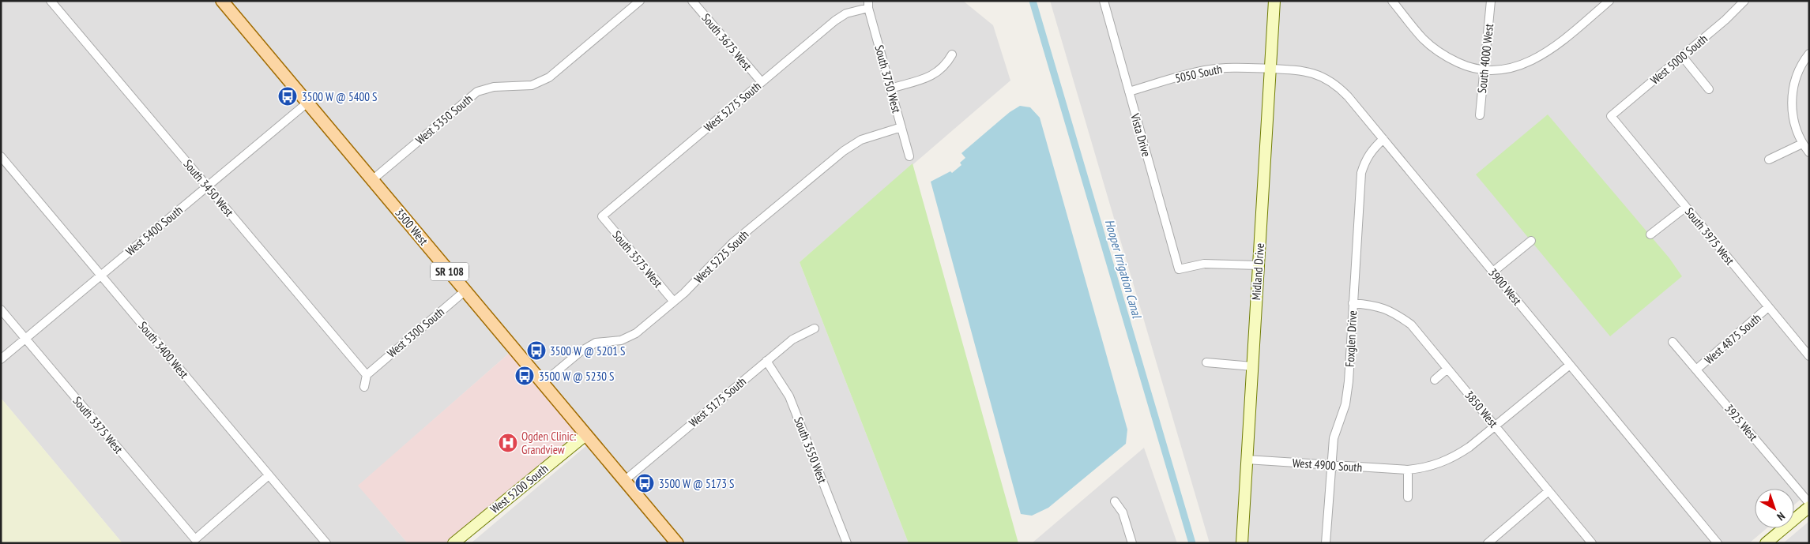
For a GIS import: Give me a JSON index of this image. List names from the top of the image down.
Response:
{
  "streets": {
    "main road": ["3500 West", "SR 108"],
    "street": [
      "South 3675 West",
      "South 4000 West",
      "West 5000 South",
      "5050 South",
      "South 3750 West",
      "West 5275 South",
      "West 5350 South",
      "Vista Drive",
      "South 3450 West",
      "West 5400 South",
      "South 3975 West",
      "West 5225 South",
      "South 3575 West",
      "Midland Drive",
      "3900 West",
      "West 5300 South",
      "Foxglen Drive",
      "West 4875 South",
      "South 3400 West",
      "West 5175 South",
      "3850 West",
      "3925 West",
      "South 3375 West",
      "South 3550 West",
      "West 4900 South",
      "West 5200 South"
    ]
  },
  "crossings": [
    ["South 3675 West", "West 5275 South"],
    ["West 5000 South", "South 3975 West"],
    ["5050 South", "Vista Drive"],
    ["5050 South", "Midland Drive"],
    ["5050 South", "3900 West"],
    ["South 3750 West", "West 5275 South"],
    ["South 3750 West", "West 5225 South"],
    ["West 5275 South", "South 3575 West"],
    ["West 5350 South", "3500 West"],
    ["Vista Drive", "Midland Drive"],
    ["South 3450 West", "West 5400 South"],
    ["South 3450 West", "West 5300 South"],
    ["3500 West", "West 5400 South"],
    ["3500 West", "West 5225 South"],
    ["3500 West", "West 5300 South"],
    ["3500 West", "West 5175 South"],
    ["3500 West", "West 5200 South"],
    ["West 5400 South", "South 3400 West"],
    ["West 5400 South", "South 3375 West"],
    ["South 3975 West", "West 4875 South"],
    ["West 5225 South", "South 3575 West"],
    ["Midland Drive", "3900 West"],
    ["Midland Drive", "West 4900 South"],
    ["3900 West", "Foxglen Drive"],
    ["3900 West", "West 4900 South"],
    ["Foxglen Drive", "3850 West"],
    ["Foxglen Drive", "West 4900 South"],
    ["West 4875 South", "3925 West"],
    ["South 3400 West", "South 3375 West"],
    ["West 5175 South", "South 3550 West"],
    ["3850 West", "West 4900 South"]
  ],
  "water": ["Hooper Irrigation Canal"],
  "places": {
    "bus stop": [
      "3500 W @ 5400 S",
      "3500 W @ 5201 S",
      "3500 W @ 5230 S",
      "3500 W @ 5173 S"
    ],
    "hospital": ["Ogden Clinic: Grandview"]
  },
  "north": "bottom right"
}
